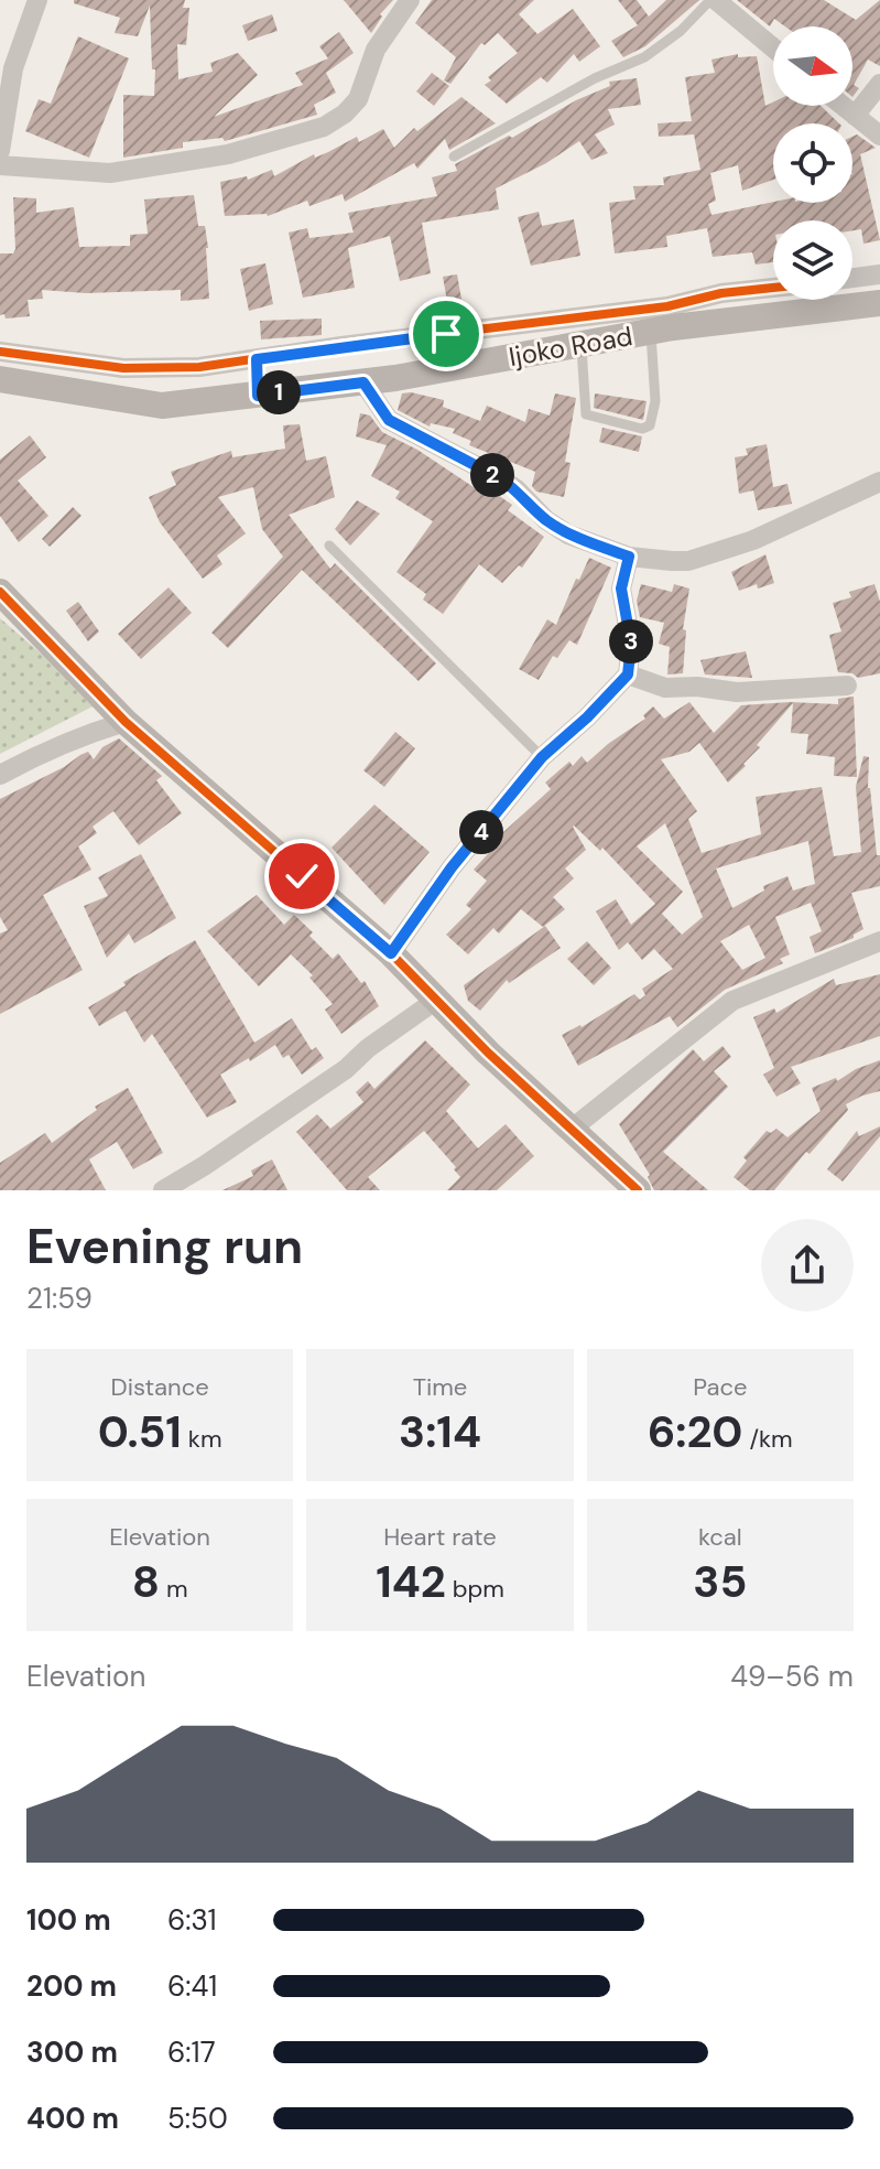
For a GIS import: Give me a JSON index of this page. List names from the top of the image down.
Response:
{
  "streets": {
    "main road": ["Ijoko Road"]
  },
  "north": "right",
  "page": {
    "pins": [
      "1",
      "2",
      "3",
      "4"
    ],
    "heading": ["Evening run", "21:59"],
    "stats": [
      ["Distance", "0.51 km"],
      ["Time", "3:14"],
      ["Pace", "6:20 /km"],
      ["Elevation", "8 m"],
      ["Heart rate", "142 bpm"],
      ["kcal", "35"]
    ],
    "chart": ["Elevation", "49–56 m"],
    "list": [
      {
        "name": "100 m",
        "note": "6:31"
      },
      {
        "name": "200 m",
        "note": "6:41"
      },
      {
        "name": "300 m",
        "note": "6:17"
      },
      {
        "name": "400 m",
        "note": "5:50"
      }
    ]
  }
}
